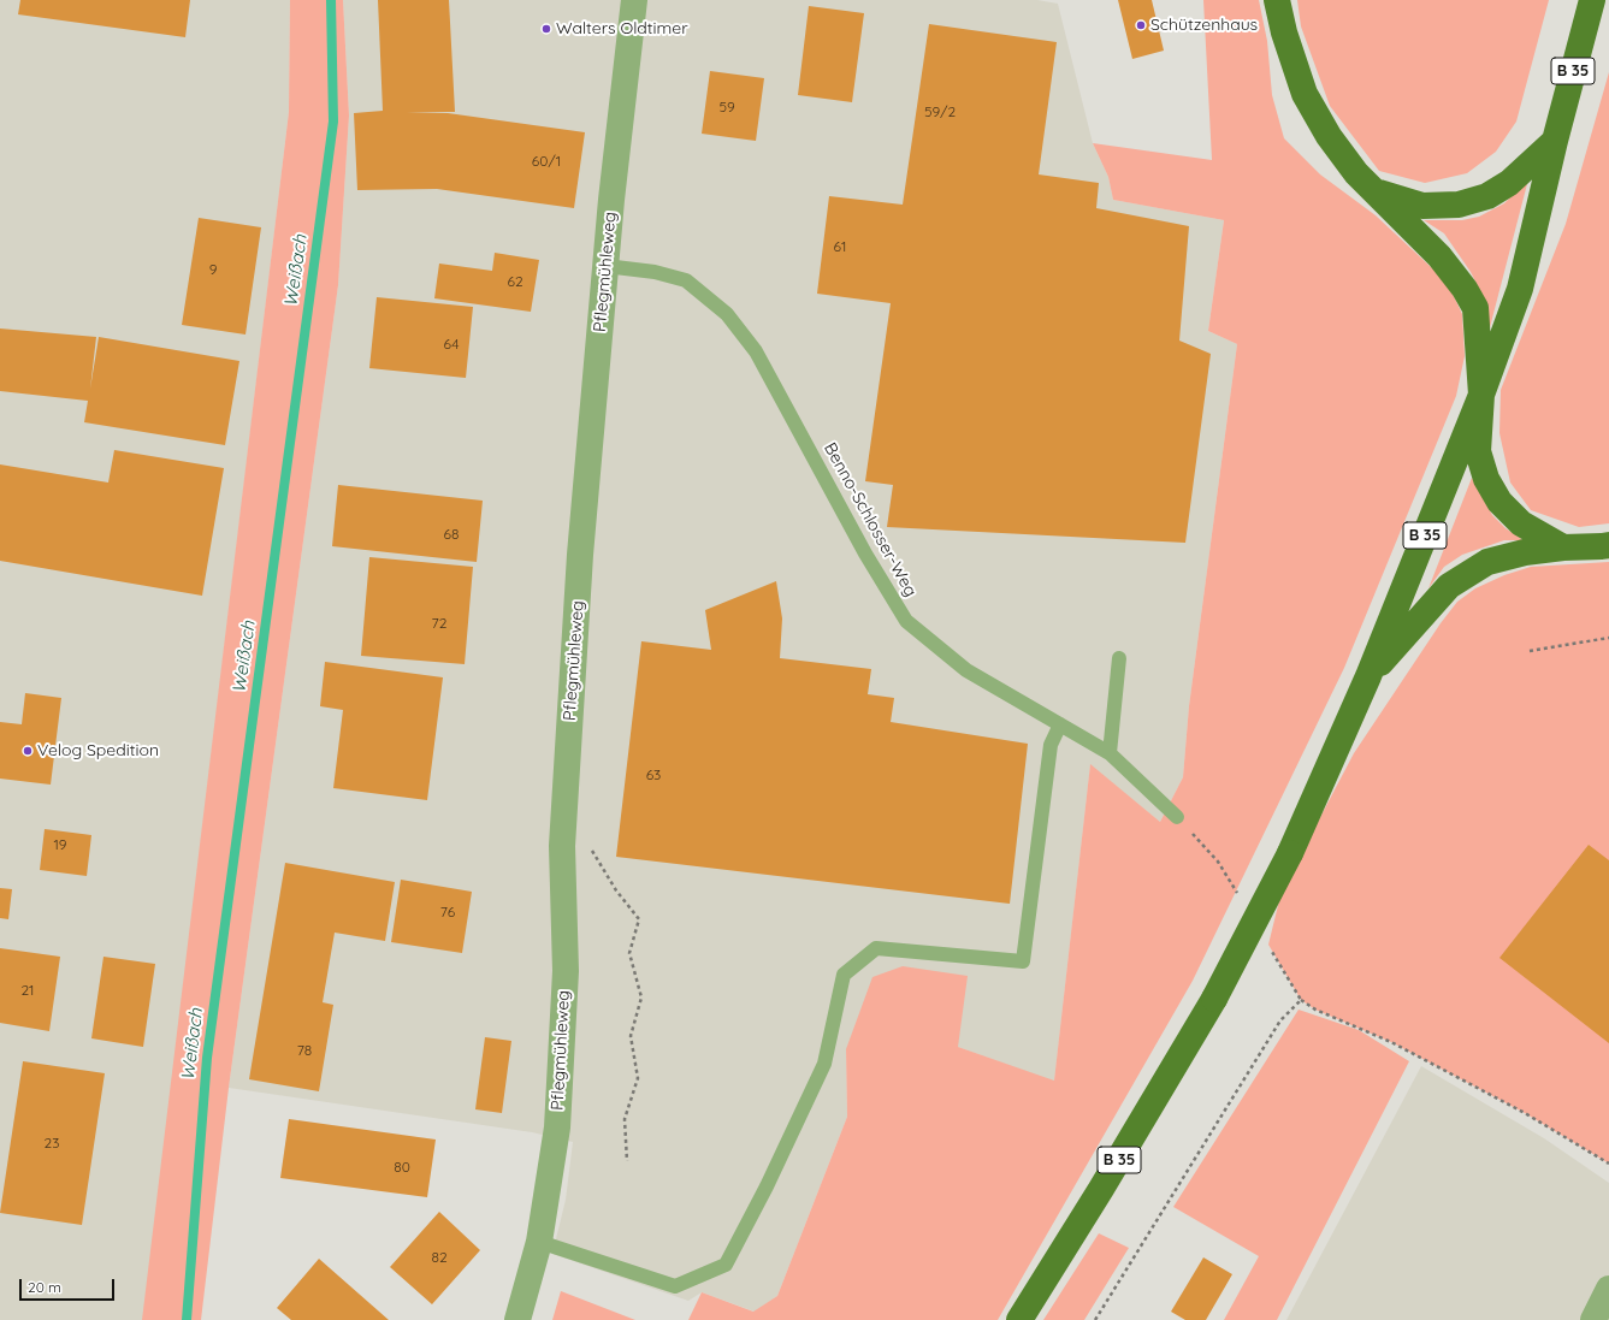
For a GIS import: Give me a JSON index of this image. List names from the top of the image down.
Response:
{
  "streets": {
    "main road": ["B 35"],
    "street": ["Pflegmühleweg"],
    "lane": ["Benno-Schlosser-Weg"]
  },
  "crossings": [
    ["Pflegmühleweg", "Benno-Schlosser-Weg"]
  ],
  "water": ["Weißach"],
  "places": ["Schützenhaus", "Walters Oldtimer", "Velog Spedition"],
  "house_numbers": [
    "59",
    "59/2",
    "60/1",
    "61",
    "9",
    "62",
    "64",
    "68",
    "72",
    "63",
    "19",
    "76",
    "21",
    "78",
    "23",
    "80",
    "82"
  ],
  "scale_bar": "20 m"
}
